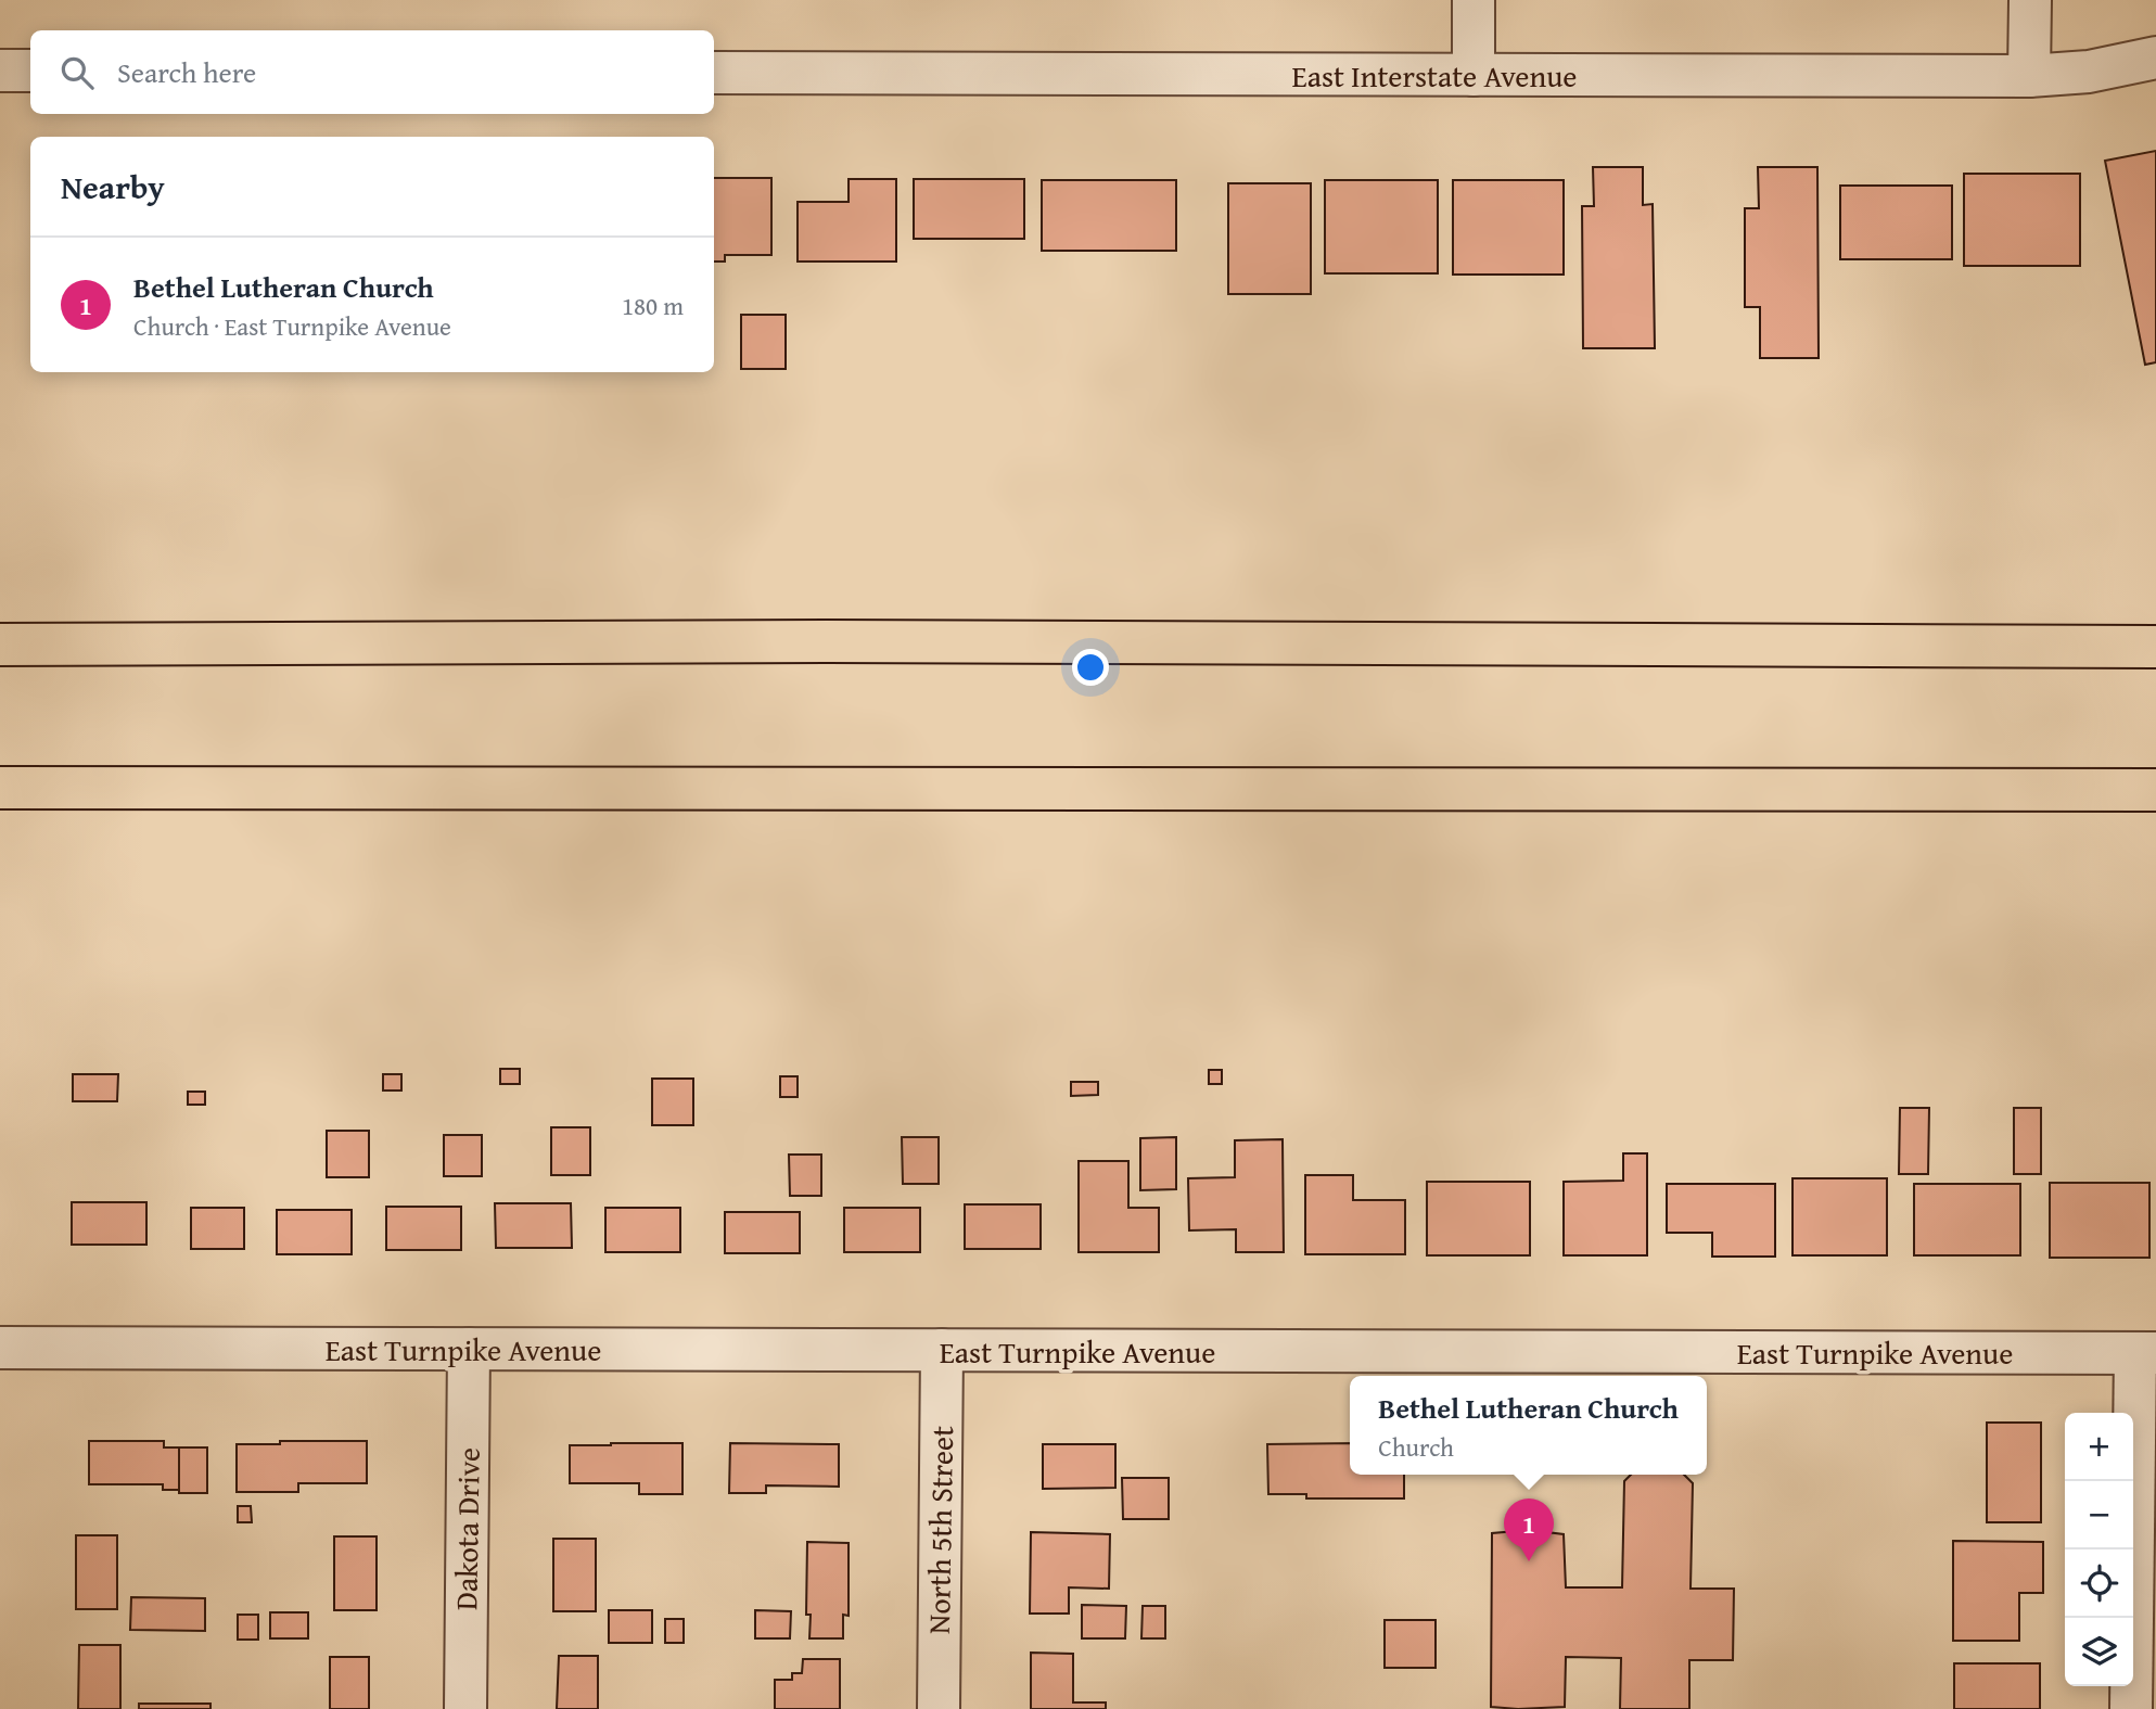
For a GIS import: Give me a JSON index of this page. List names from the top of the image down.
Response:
{
  "streets": {
    "street": [
      "East Interstate Avenue",
      "East Turnpike Avenue",
      "Dakota Drive",
      "North 5th Street"
    ]
  },
  "crossings": [
    ["East Turnpike Avenue", "Dakota Drive"],
    ["East Turnpike Avenue", "North 5th Street"]
  ],
  "page": {
    "search": "Search here",
    "heading": "Nearby",
    "list": [
      {
        "mark": "1",
        "name": "Bethel Lutheran Church",
        "note": "Church · East Turnpike Avenue",
        "value": "180 m"
      }
    ],
    "popup": ["Bethel Lutheran Church", "Church"],
    "map_buttons": ["+", "−"],
    "pins": "1"
  }
}
